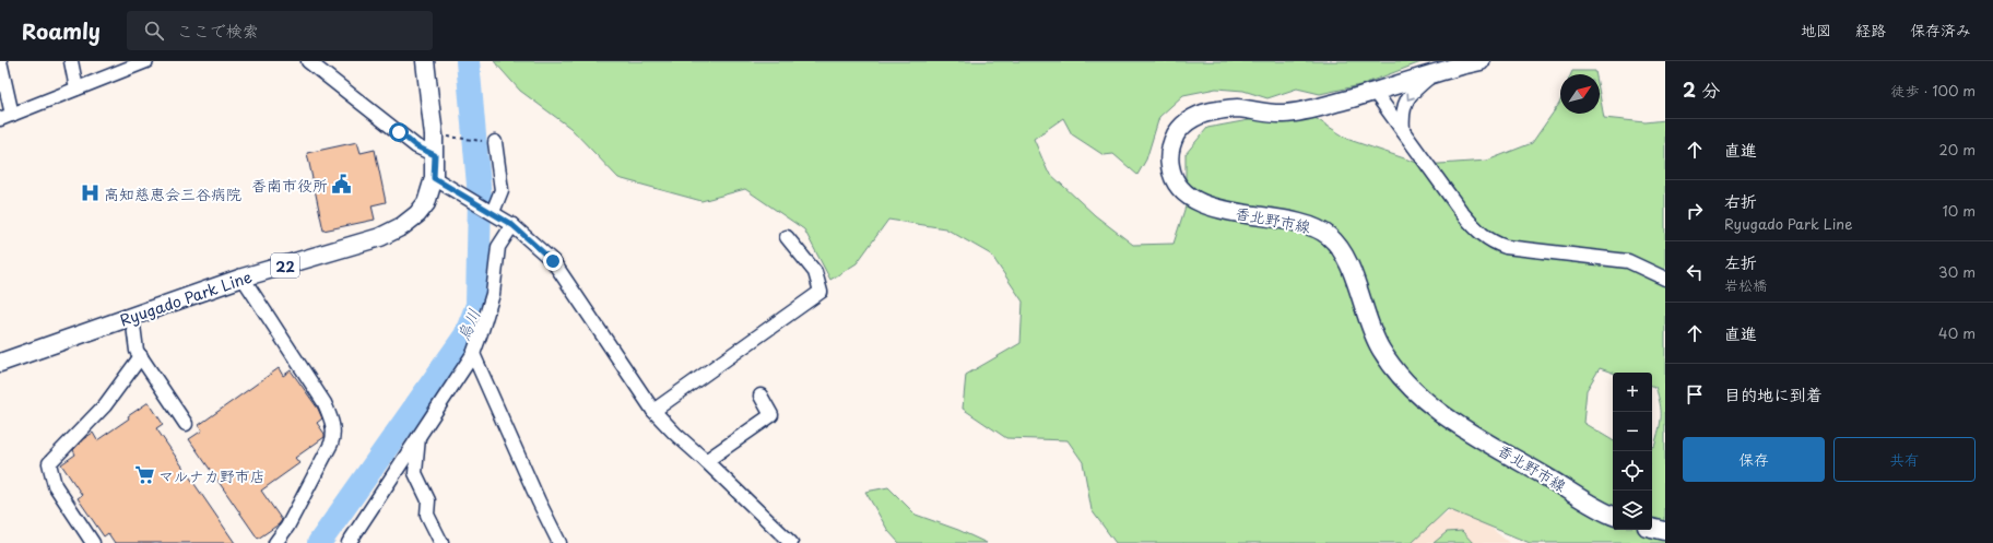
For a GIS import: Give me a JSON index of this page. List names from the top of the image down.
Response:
{
  "streets": {
    "main road": ["香北野市線", "22", "Ryugado Park Line"]
  },
  "water": ["烏川"],
  "places": {
    "public building": ["香南市役所"],
    "hospital": ["高知慈恵会三谷病院"],
    "supermarket": ["マルナカ野市店"]
  },
  "north": "top right",
  "page": {
    "header": "Roamly",
    "search": "ここで検索",
    "nav": ["地図", "経路", "保存済み"],
    "heading": ["2 分", "徒歩 · 100 m"],
    "list": [
      ["直進", "20 m"],
      ["右折", "Ryugado Park Line", "10 m"],
      ["左折", "岩松橋", "30 m"],
      ["直進", "40 m"],
      "目的地に到着"
    ],
    "map_buttons": ["+", "−"],
    "buttons": ["保存", "共有"]
  }
}
